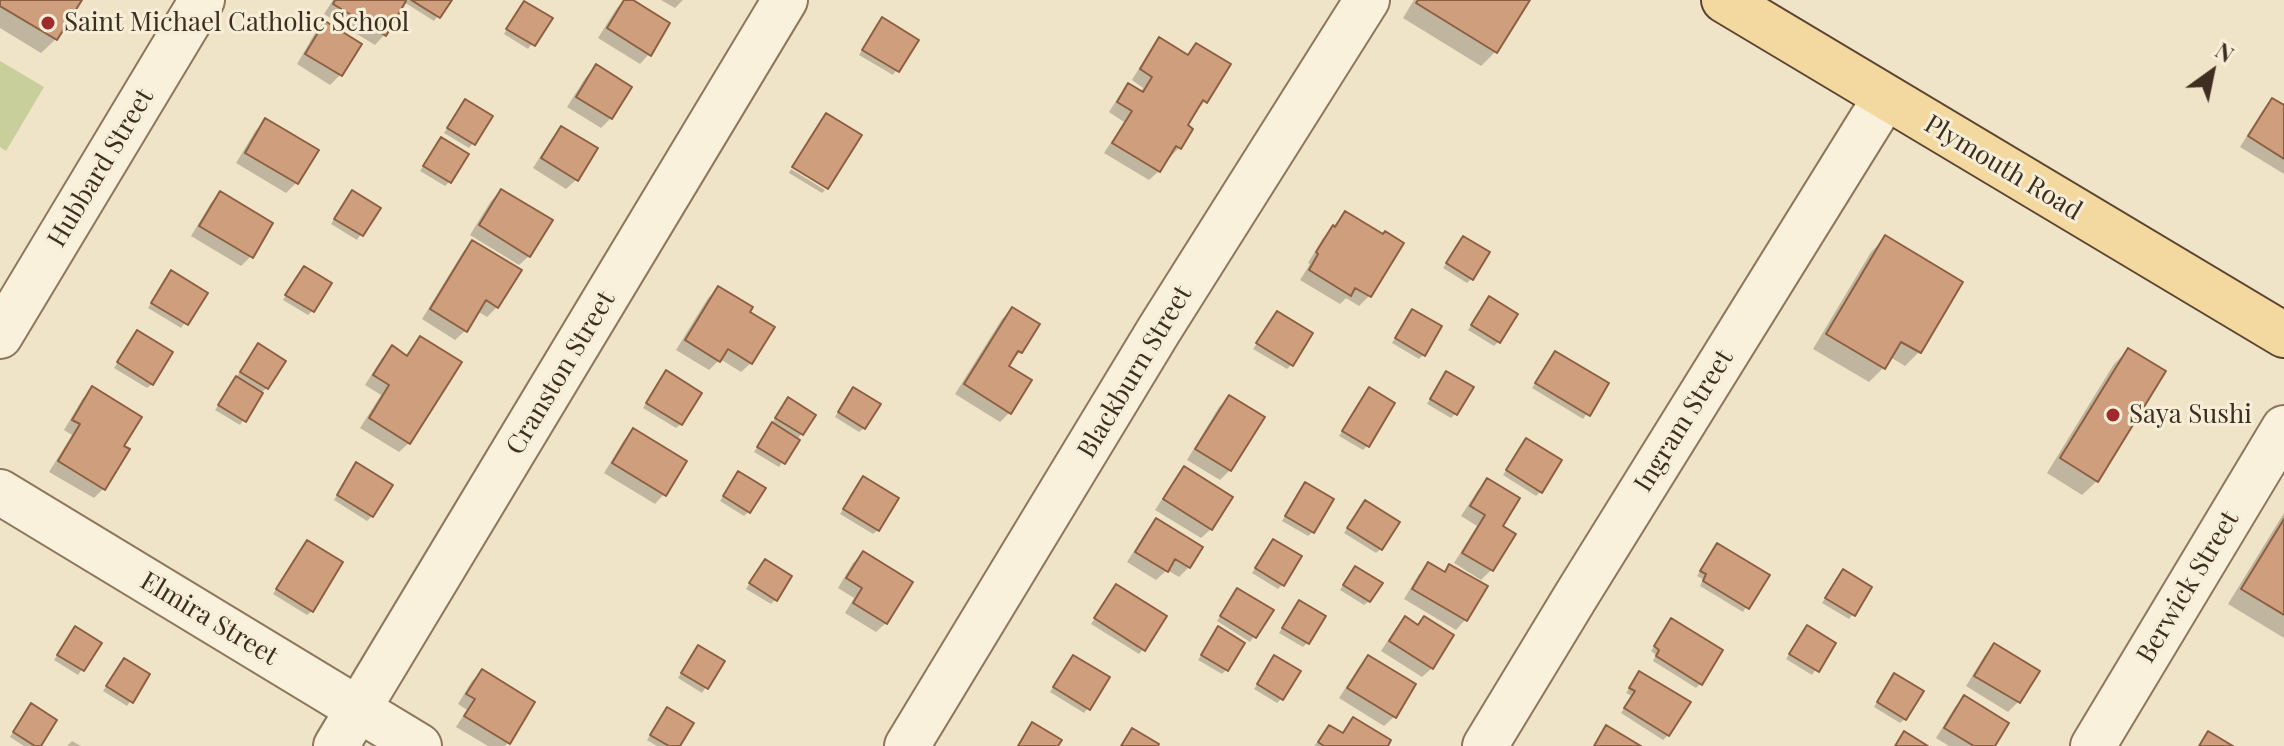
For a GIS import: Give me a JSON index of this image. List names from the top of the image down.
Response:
{
  "streets": {
    "main road": ["Plymouth Road"],
    "street": [
      "Hubbard Street",
      "Blackburn Street",
      "Cranston Street",
      "Ingram Street",
      "Berwick Street",
      "Elmira Street"
    ]
  },
  "crossings": [
    ["Plymouth Road", "Ingram Street"],
    ["Cranston Street", "Elmira Street"]
  ],
  "places": ["Saint Michael Catholic School", "Saya Sushi"],
  "north": "top right"
}
